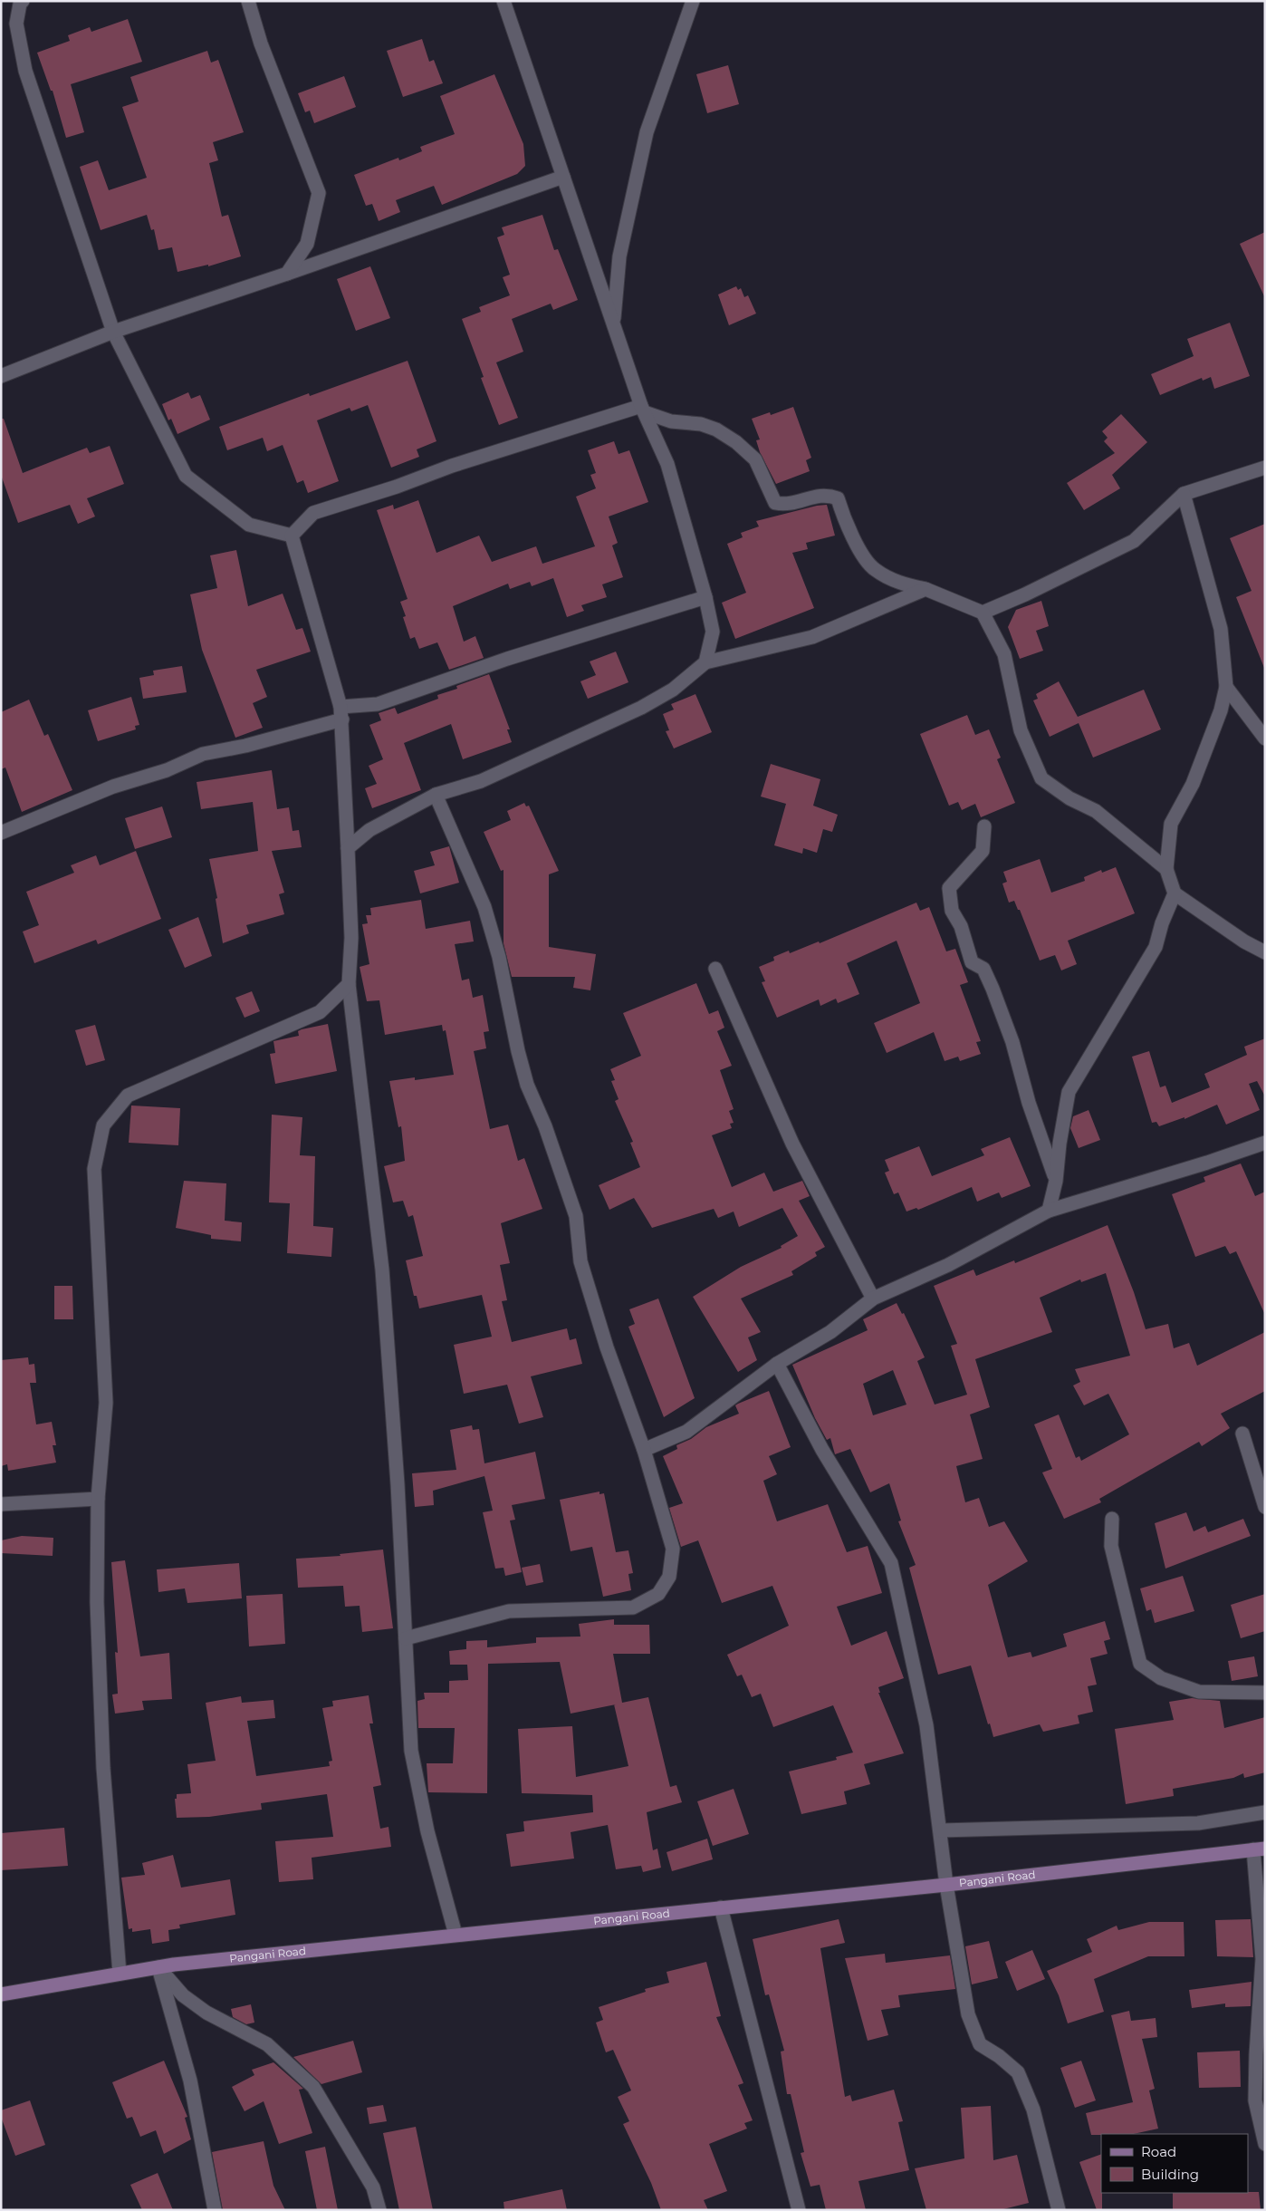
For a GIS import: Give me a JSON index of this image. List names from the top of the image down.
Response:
{
  "streets": {
    "main road": ["Pangani Road"]
  },
  "legend": ["Road", "Building"]
}
